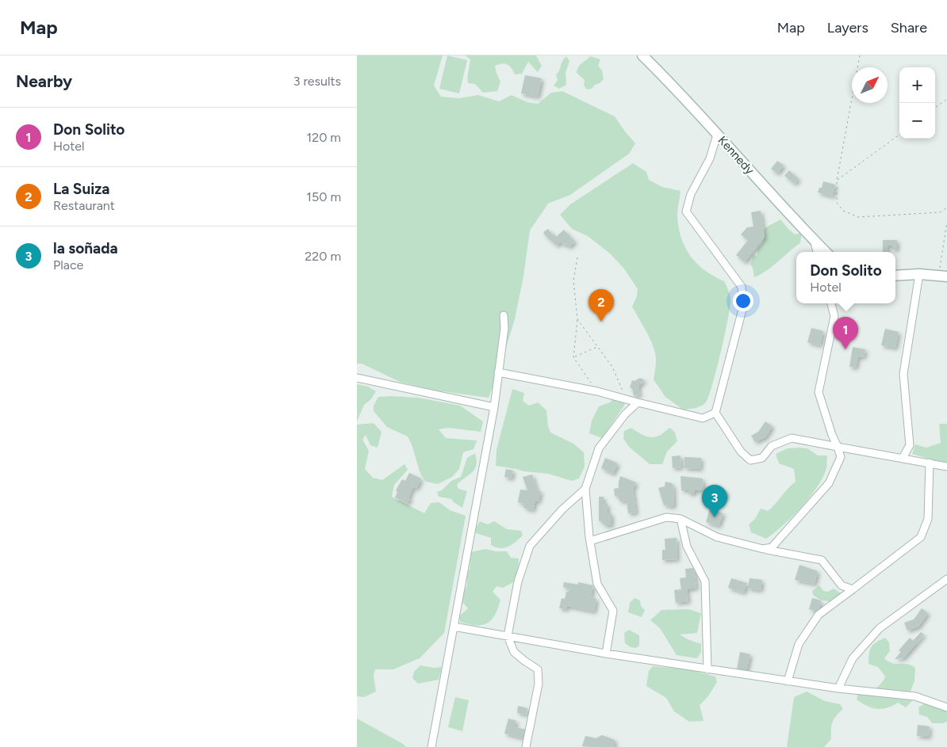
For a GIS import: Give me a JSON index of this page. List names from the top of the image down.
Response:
{
  "streets": {
    "main road": ["Kennedy"]
  },
  "north": "top right",
  "page": {
    "header": "Map",
    "nav": ["Map", "Layers", "Share"],
    "heading": ["Nearby", "3 results"],
    "map_buttons": ["+", "−"],
    "list": [
      {
        "mark": "1",
        "name": "Don Solito",
        "note": "Hotel",
        "value": "120 m"
      },
      {
        "mark": "2",
        "name": "La Suiza",
        "note": "Restaurant",
        "value": "150 m"
      },
      {
        "mark": "3",
        "name": "la soñada",
        "note": "Place",
        "value": "220 m"
      }
    ],
    "popup": ["Don Solito", "Hotel"],
    "pins": ["2", "1", "3"]
  }
}
